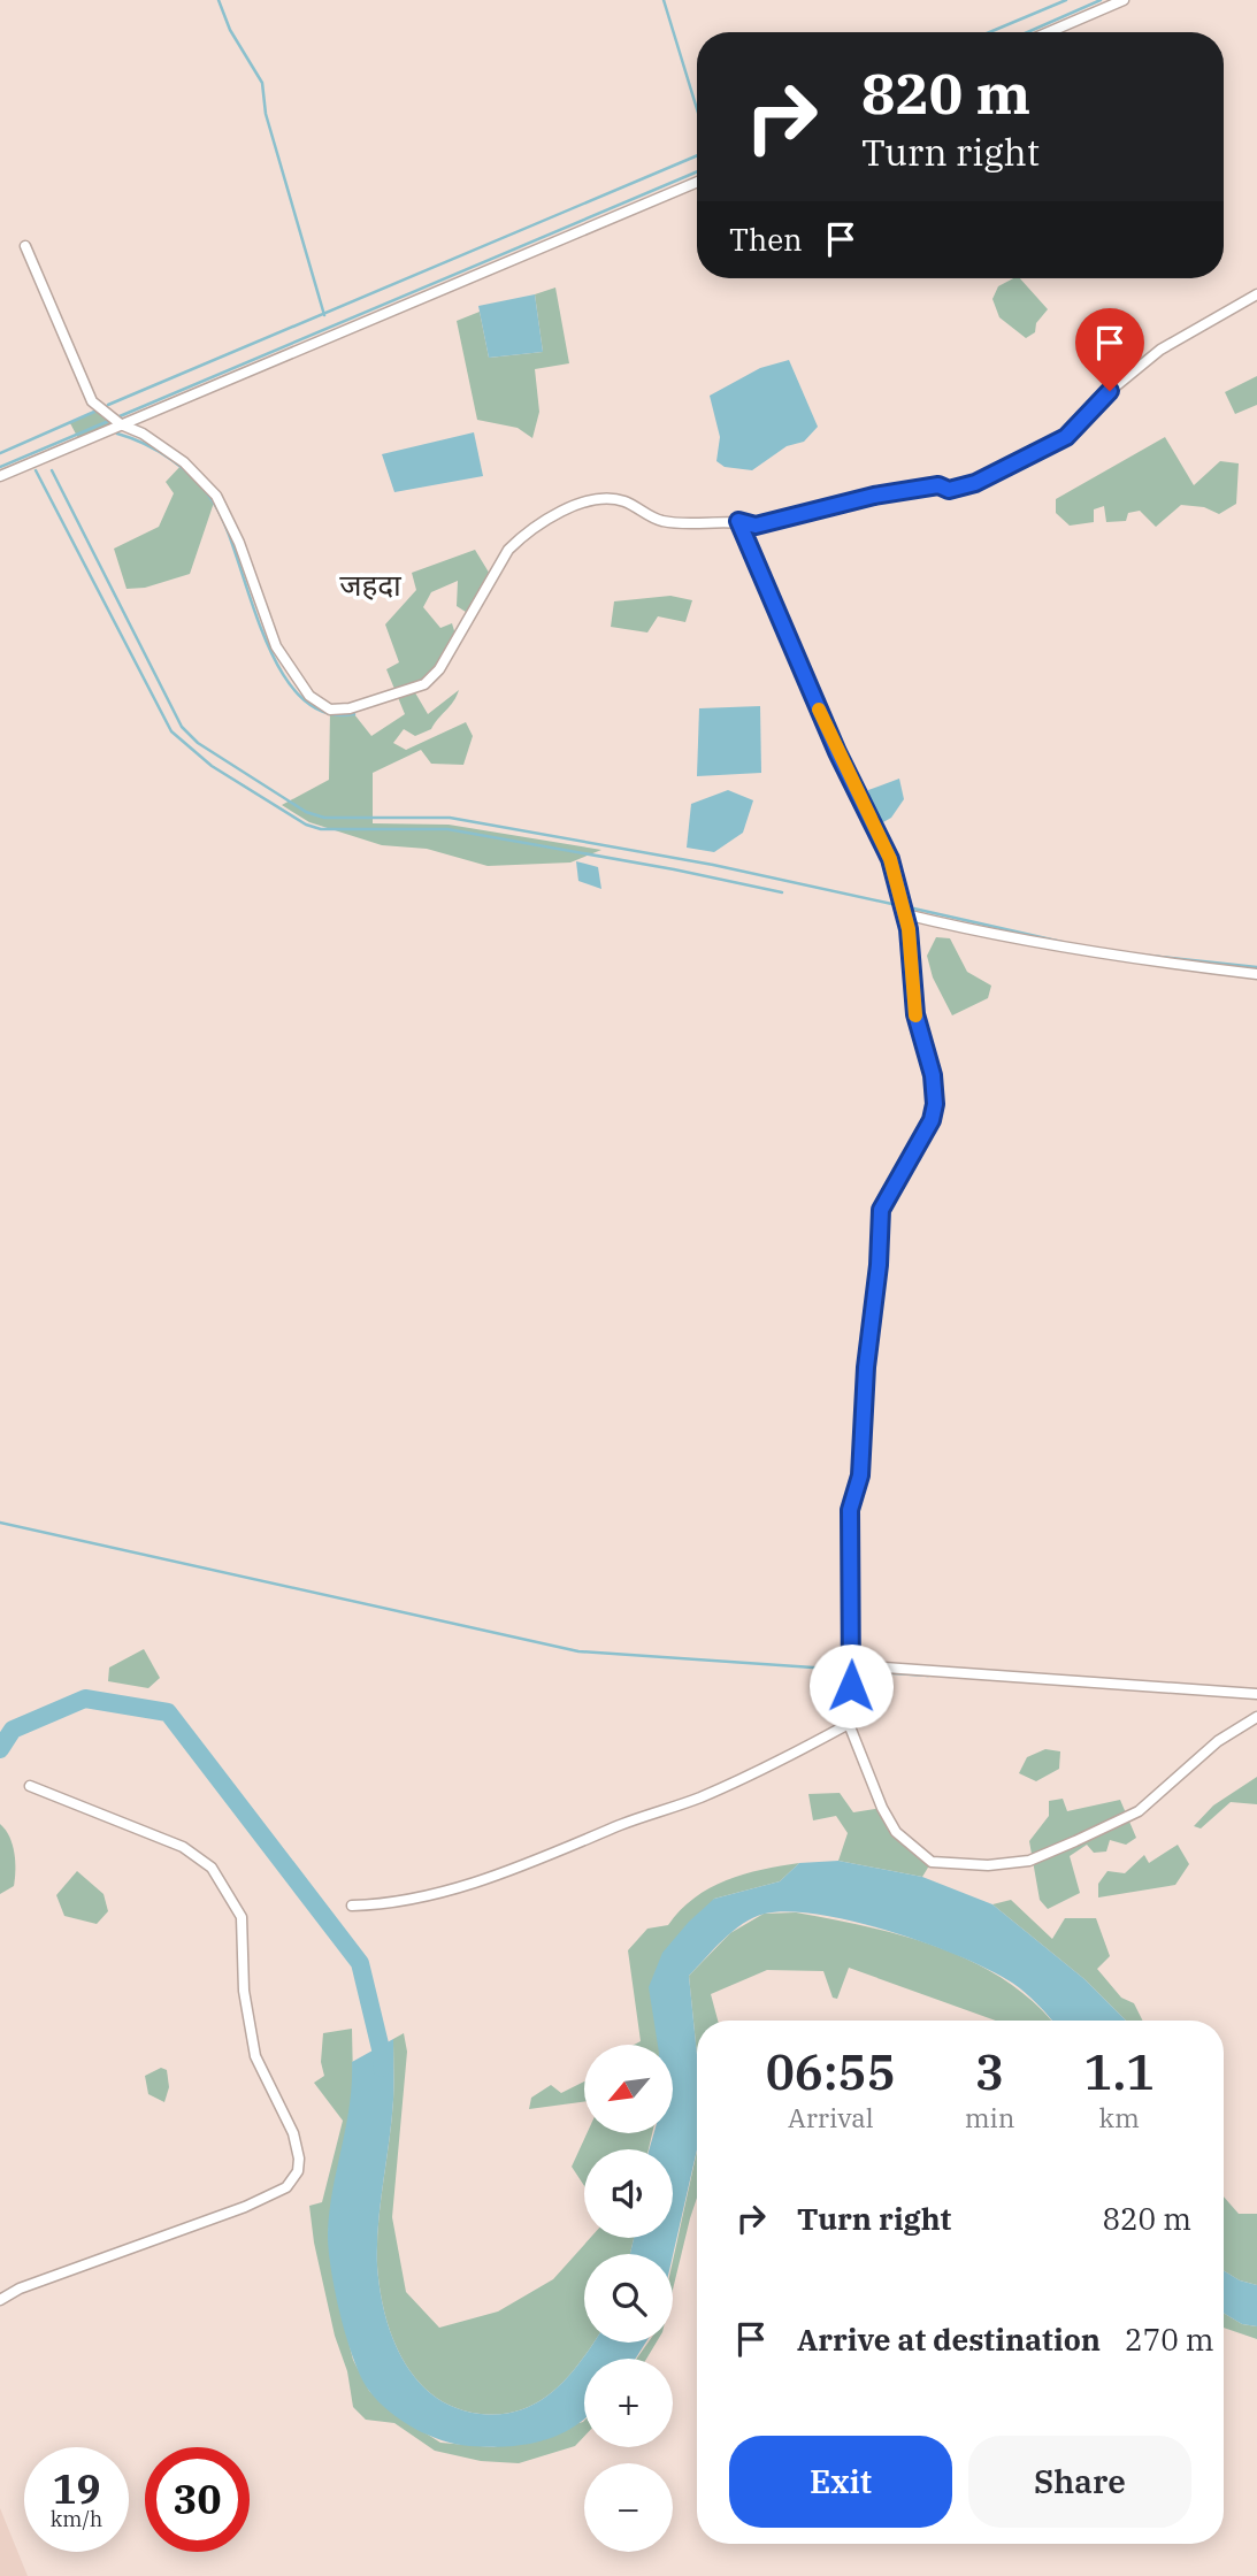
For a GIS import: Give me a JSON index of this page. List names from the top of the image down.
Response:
{
  "districts": ["जहदा"],
  "north": "bottom left",
  "page": {
    "turn": ["820 m", "Turn right"],
    "then": "Then",
    "eta": [
      "06:55",
      "Arrival",
      "3",
      "min",
      "1.1",
      "km"
    ],
    "map_buttons": ["+", "−"],
    "list": [
      {
        "name": "Turn right",
        "value": "820 m"
      },
      {
        "name": "Arrive at destination",
        "value": "270 m"
      }
    ],
    "buttons": ["Exit", "Share"],
    "speed": "19 km/h",
    "limit": "30"
  }
}
